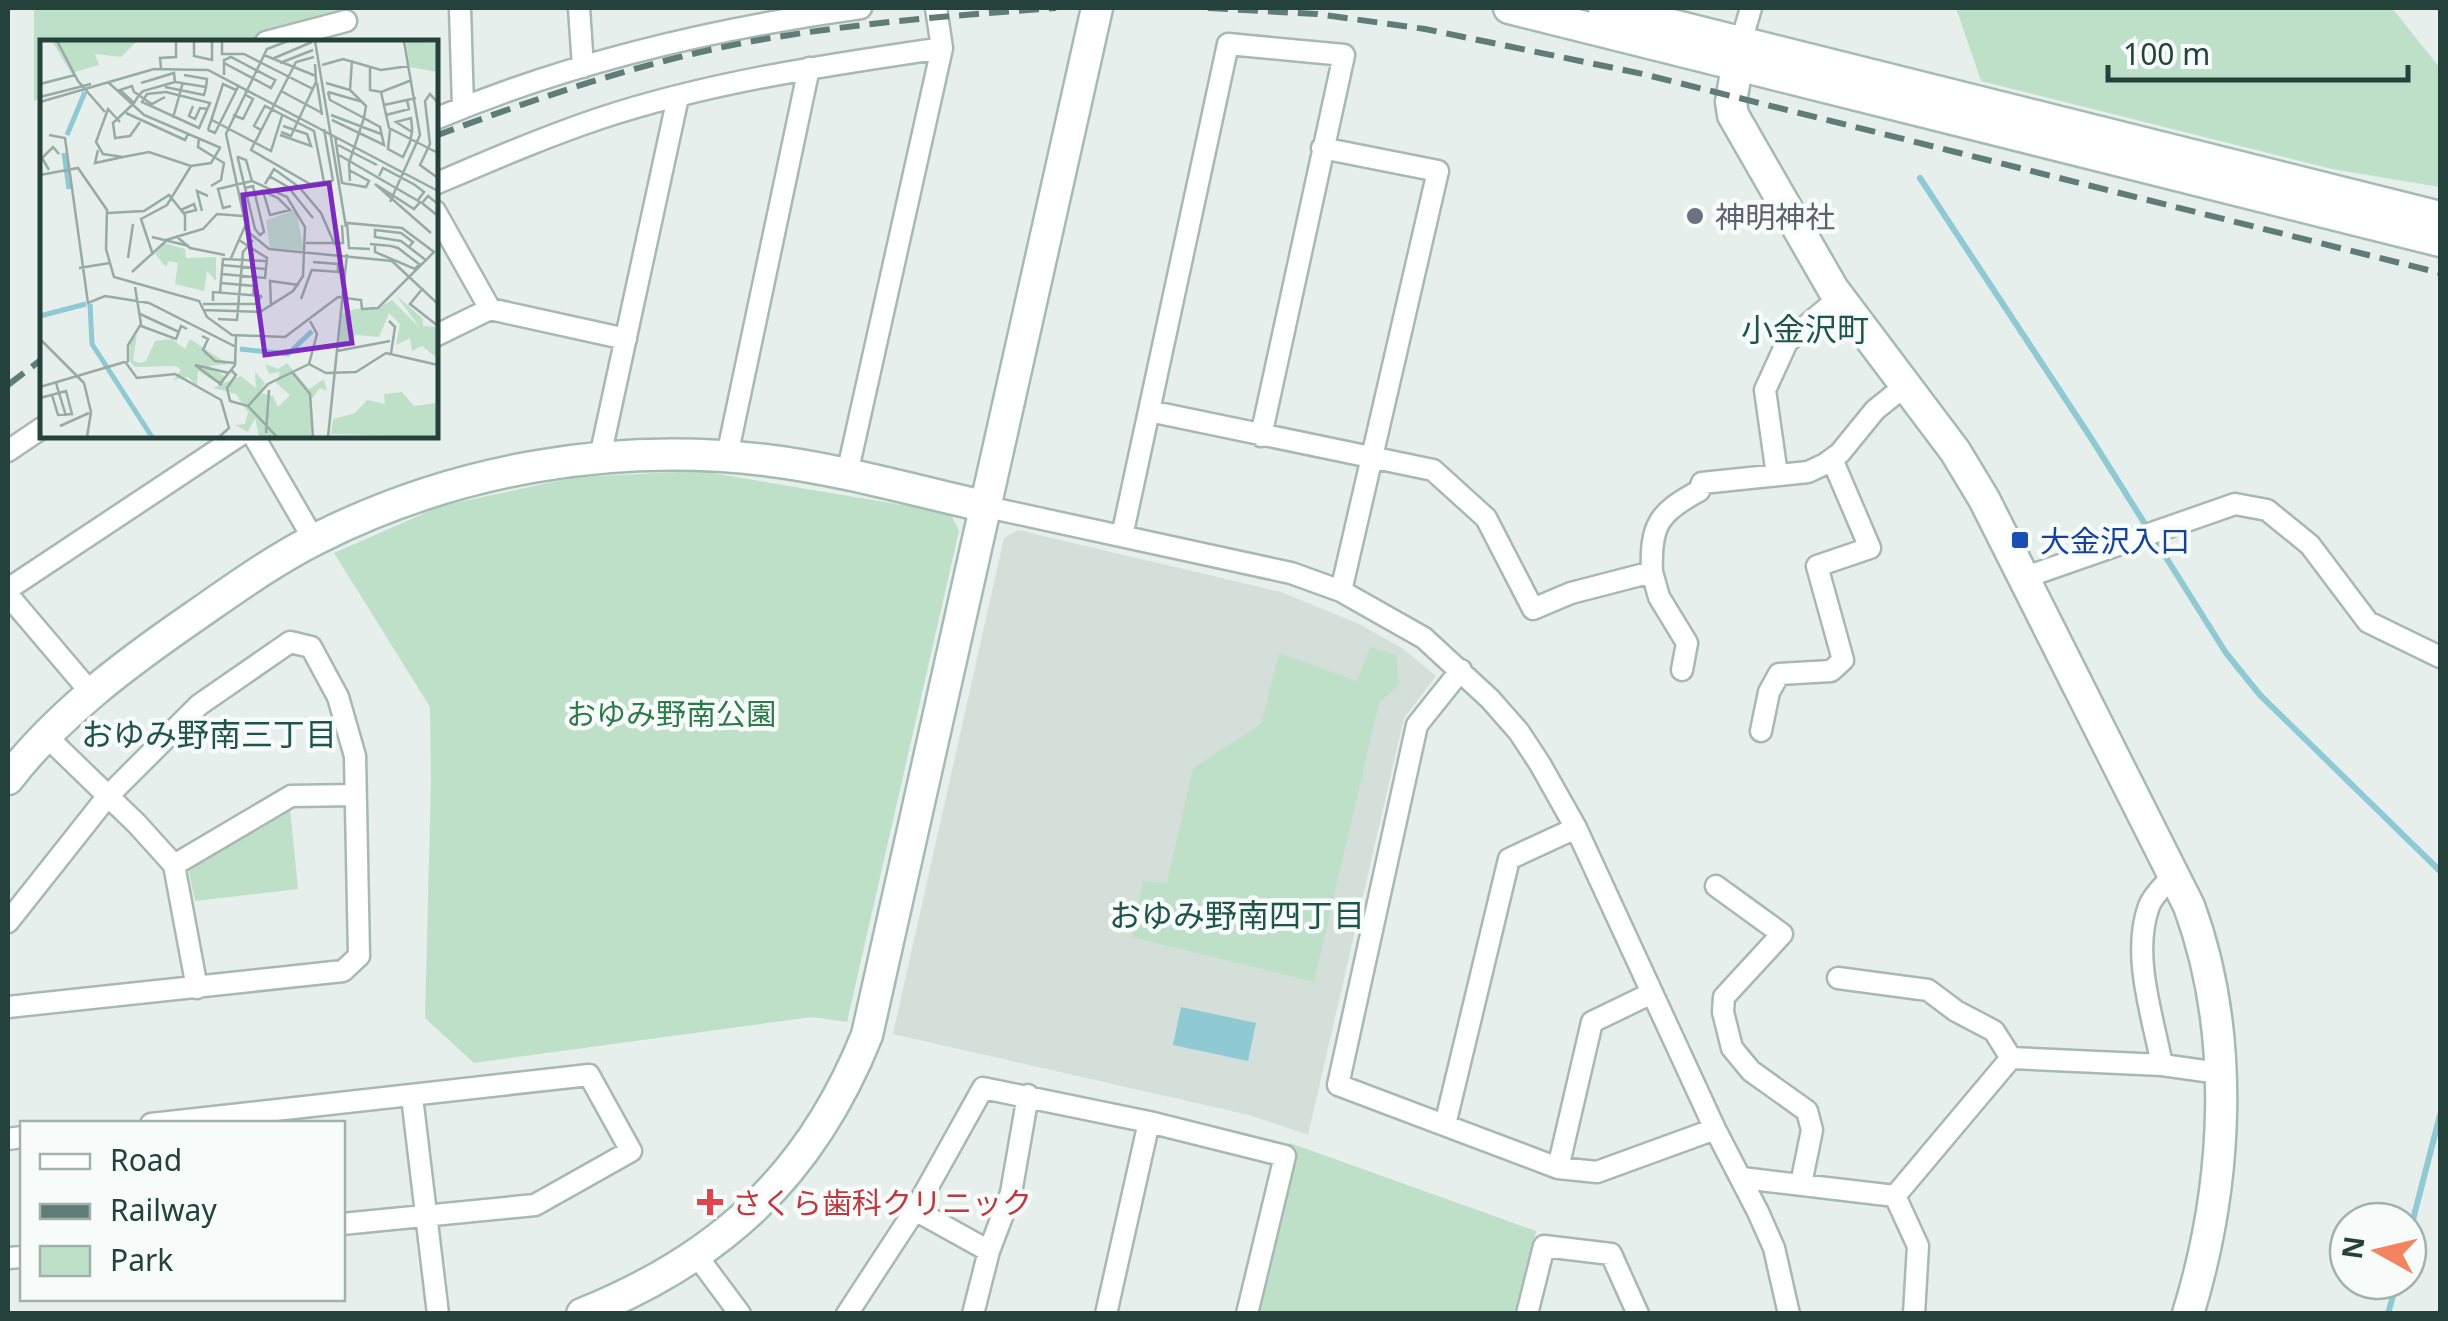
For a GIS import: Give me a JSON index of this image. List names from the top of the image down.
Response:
{
  "districts": ["小金沢町", "おゆみ野南三丁目", "おゆみ野南四丁目"],
  "parks": ["おゆみ野南公園"],
  "places": {
    "other": ["神明神社"],
    "transit": ["大金沢入口"],
    "health": ["さくら歯科クリニック"]
  },
  "legend": ["Road", "Railway", "Park"],
  "scale_bar": "100 m",
  "north": "left"
}
